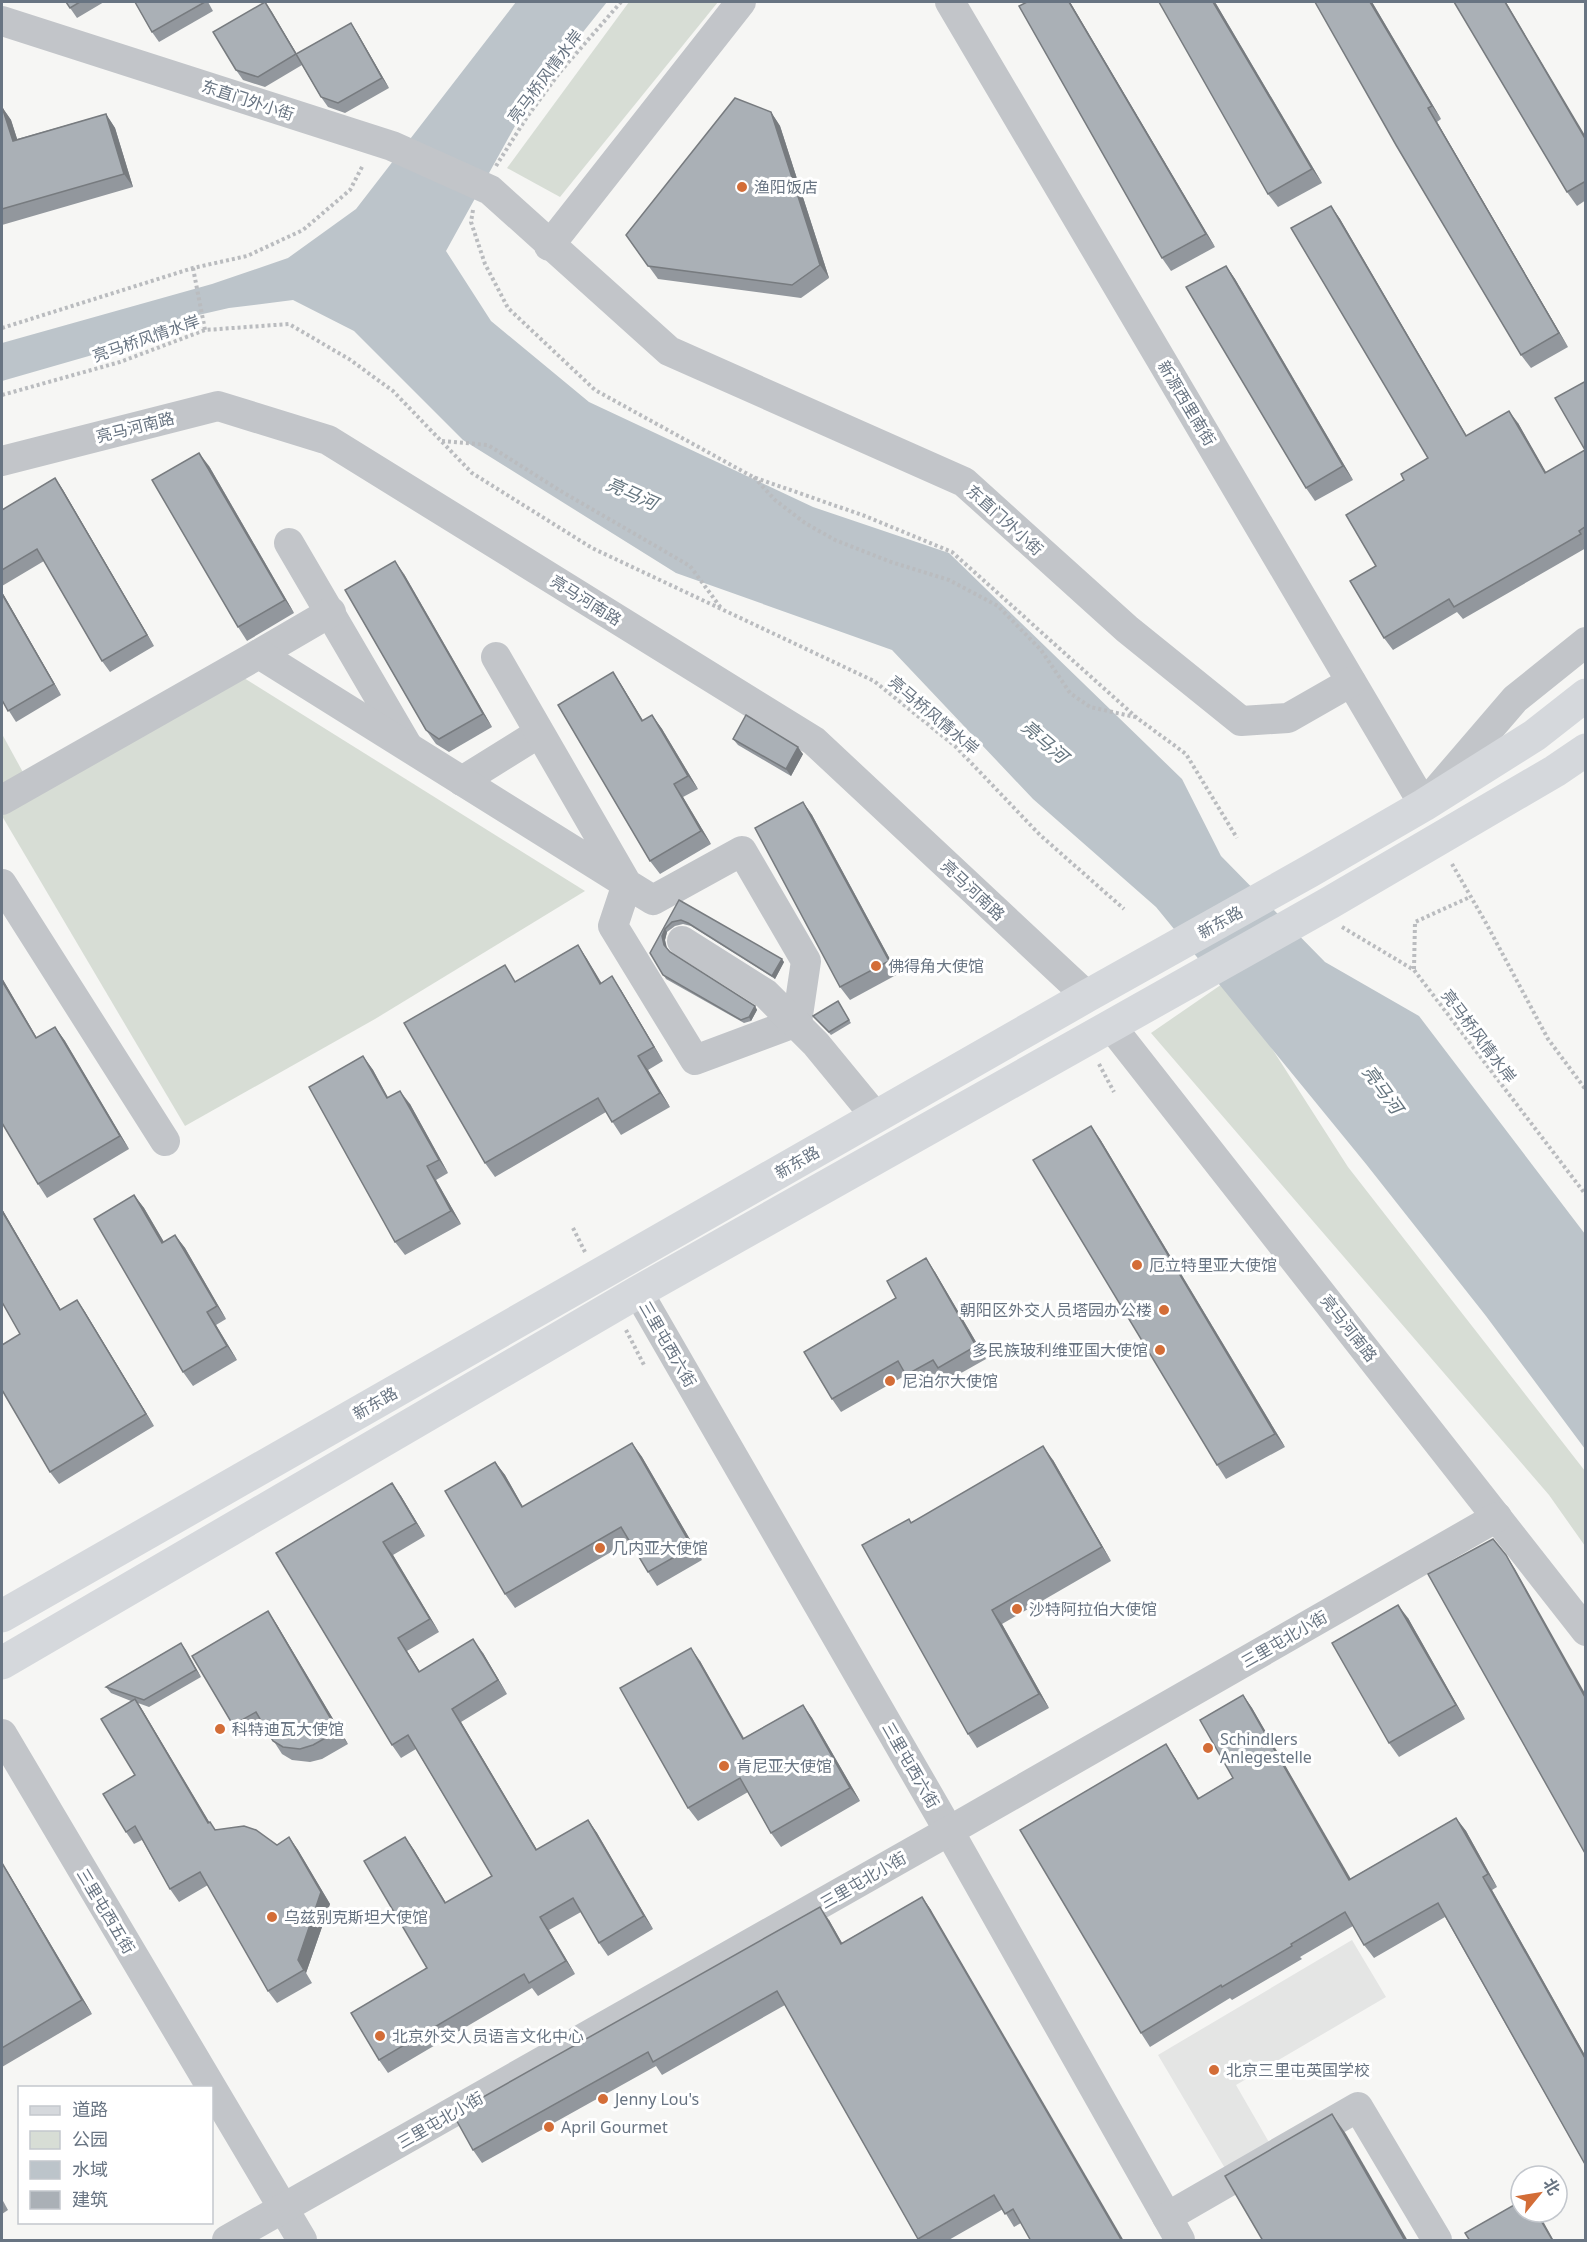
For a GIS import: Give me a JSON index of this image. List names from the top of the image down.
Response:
{
  "streets": {
    "main road": ["新东路"],
    "street": [
      "东直门外小街",
      "新源西里南街",
      "亮马河南路",
      "三里屯西六街",
      "三里屯北小街",
      "三里屯西五街"
    ],
    "path": ["亮马桥风情水岸"]
  },
  "crossings": [
    ["亮马桥风情水岸", "东直门外小街"],
    ["东直门外小街", "新源西里南街"],
    ["新源西里南街", "新东路"],
    ["亮马河南路", "新东路"],
    ["亮马河南路", "三里屯北小街"],
    ["三里屯西六街", "三里屯北小街"],
    ["三里屯北小街", "三里屯西五街"]
  ],
  "water": ["亮马河"],
  "places": [
    "渔阳饭店",
    "佛得角大使馆",
    "厄立特里亚大使馆",
    "朝阳区外交人员塔园办公楼",
    "多民族玻利维亚国大使馆",
    "尼泊尔大使馆",
    "几内亚大使馆",
    "沙特阿拉伯大使馆",
    "科特迪瓦大使馆",
    "Schindlers Anlegestelle",
    "肯尼亚大使馆",
    "乌兹别克斯坦大使馆",
    "北京外交人员语言文化中心",
    "北京三里屯英国学校",
    "Jenny Lou's",
    "April Gourmet"
  ],
  "legend": [
    "道路",
    "公园",
    "水域",
    "建筑"
  ],
  "north": "top right"
}
